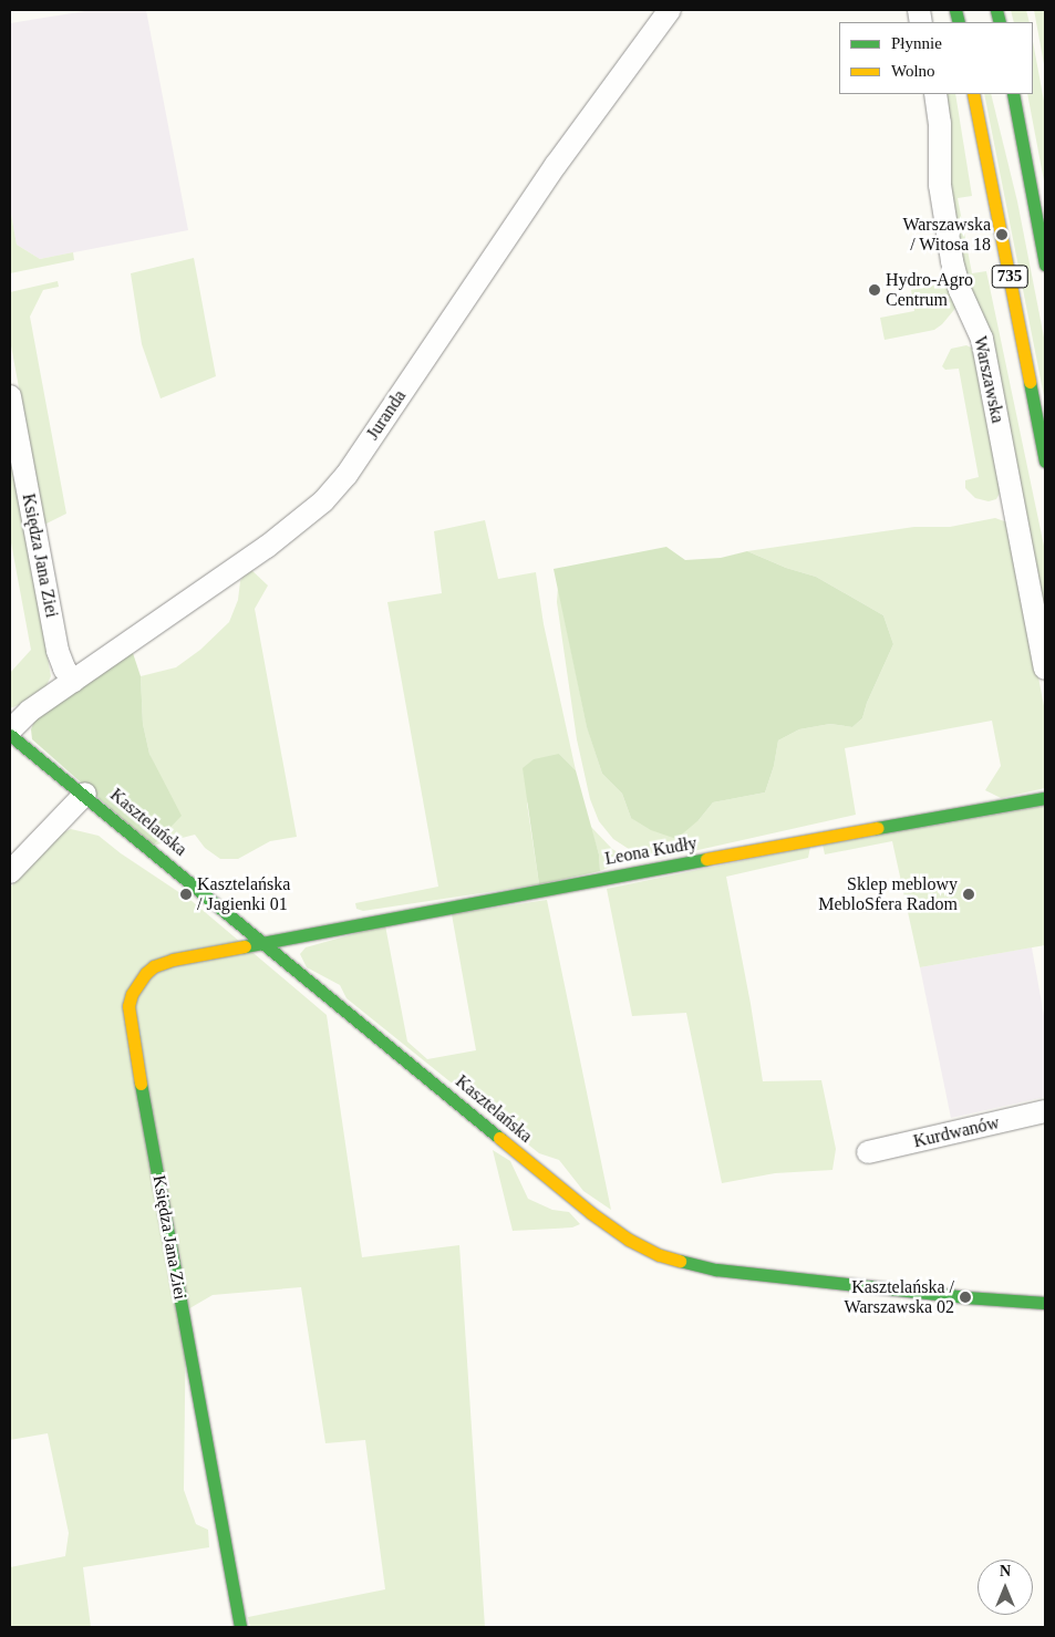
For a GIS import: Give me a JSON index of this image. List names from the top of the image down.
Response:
{
  "streets": {
    "street": [
      "735",
      "Warszawska",
      "Juranda",
      "Księdza Jana Ziei",
      "Kasztelańska",
      "Leona Kudły",
      "Kurdwanów"
    ]
  },
  "crossings": [
    ["Juranda", "Księdza Jana Ziei"],
    ["Księdza Jana Ziei", "Kasztelańska"],
    ["Księdza Jana Ziei", "Leona Kudły"],
    ["Kasztelańska", "Leona Kudły"]
  ],
  "places": [
    "Warszawska / Witosa 18",
    "Hydro-Agro Centrum",
    "Kasztelańska / Jagienki 01",
    "Sklep meblowy MebloSfera Radom",
    "Kasztelańska / Warszawska 02"
  ],
  "legend": ["Płynnie", "Wolno"],
  "north": "top"
}
